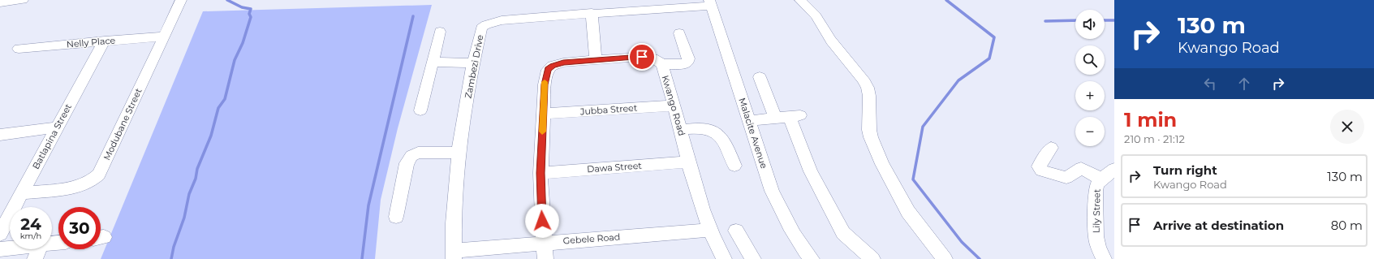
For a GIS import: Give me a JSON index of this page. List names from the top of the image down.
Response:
{
  "streets": {
    "street": [
      "Nelly Place",
      "Zambezi Drive",
      "Kwango Road",
      "Jubba Street",
      "Modubane Street",
      "Malacite Avenue",
      "Batlapina Street",
      "Dawa Street",
      "Lily Street",
      "Gebele Road"
    ]
  },
  "crossings": [
    ["Nelly Place", "Modubane Street"],
    ["Nelly Place", "Batlapina Street"],
    ["Zambezi Drive", "Malacite Avenue"],
    ["Zambezi Drive", "Gebele Road"],
    ["Kwango Road", "Jubba Street"],
    ["Kwango Road", "Dawa Street"],
    ["Kwango Road", "Gebele Road"],
    ["Modubane Street", "Batlapina Street"]
  ],
  "page": {
    "turn": ["130 m", "Kwango Road"],
    "map_buttons": ["+", "−"],
    "heading": ["1 min", "210 m · 21:12"],
    "list": [
      {
        "name": "Turn right",
        "note": "Kwango Road",
        "value": "130 m"
      },
      {
        "name": "Arrive at destination",
        "value": "80 m"
      }
    ],
    "speed": "24 km/h",
    "limit": "30"
  }
}
